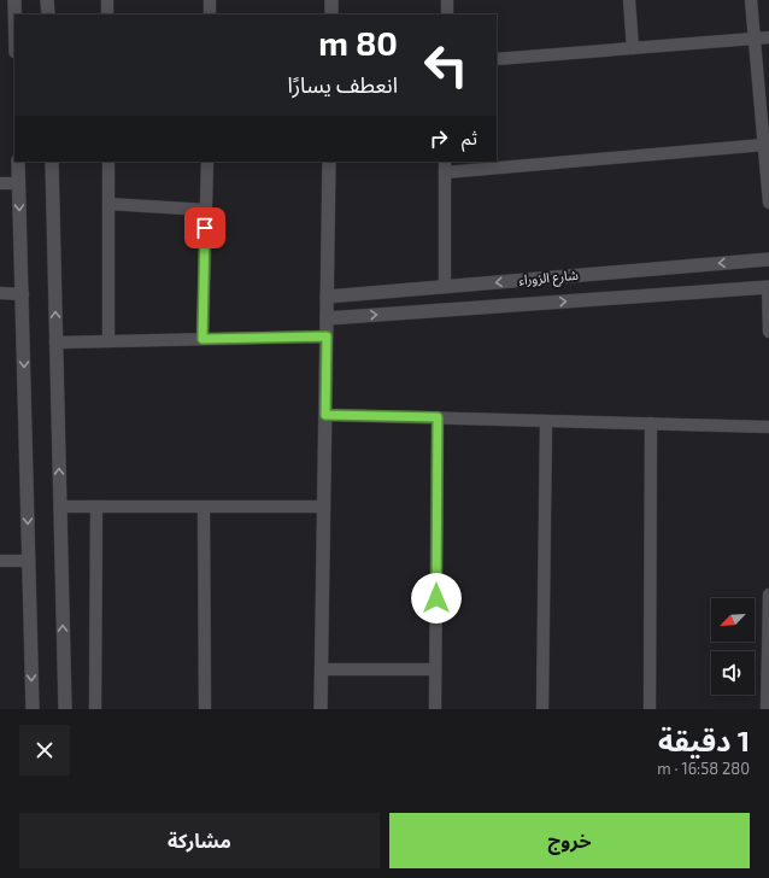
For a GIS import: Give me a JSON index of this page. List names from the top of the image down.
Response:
{
  "streets": {
    "street": ["شارع الزوراء"]
  },
  "north": "bottom left",
  "page": {
    "turn": ["80 m", "انعطف يسارًا"],
    "then": "ثم",
    "heading": ["1 دقيقة", "280 m · 16:58"],
    "buttons": ["خروج", "مشاركة"]
  }
}
